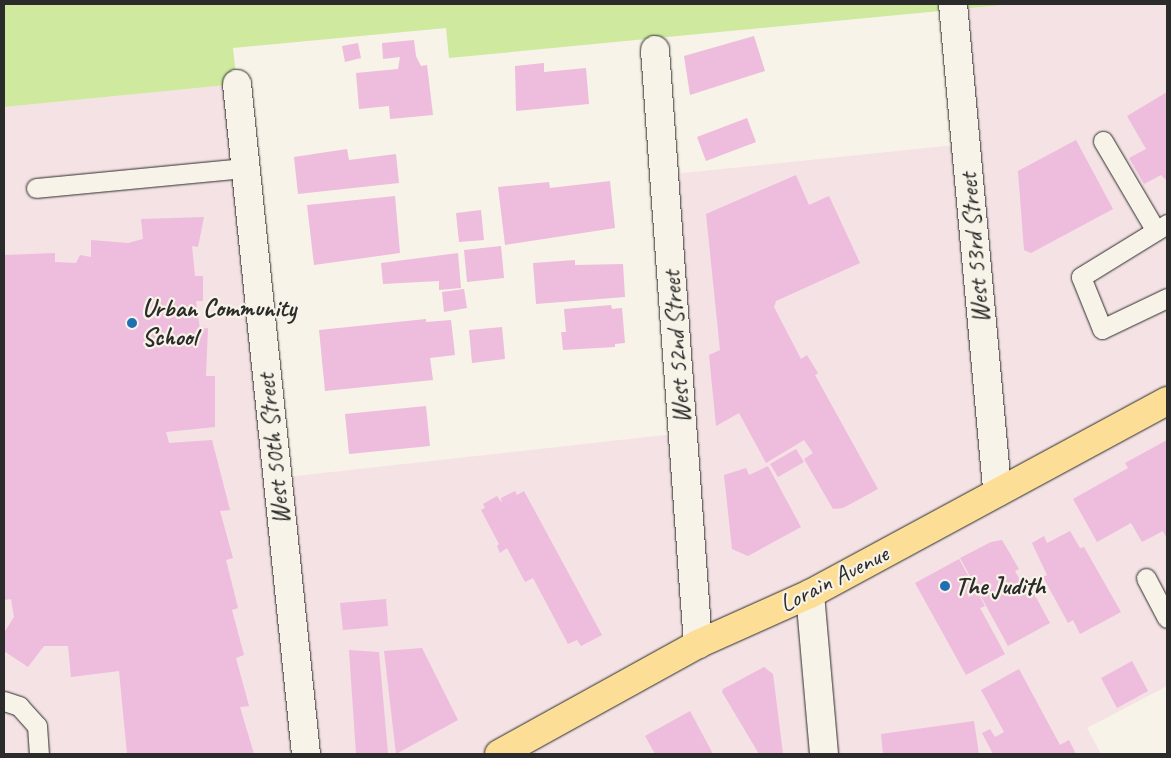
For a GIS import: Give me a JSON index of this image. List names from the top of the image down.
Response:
{
  "streets": {
    "main road": ["Lorain Avenue"],
    "street": ["West 53rd Street", "West 52nd Street", "West 50th Street"]
  },
  "crossings": [
    ["West 53rd Street", "Lorain Avenue"],
    ["West 52nd Street", "Lorain Avenue"]
  ],
  "places": ["Urban Community School", "The Judith"]
}
